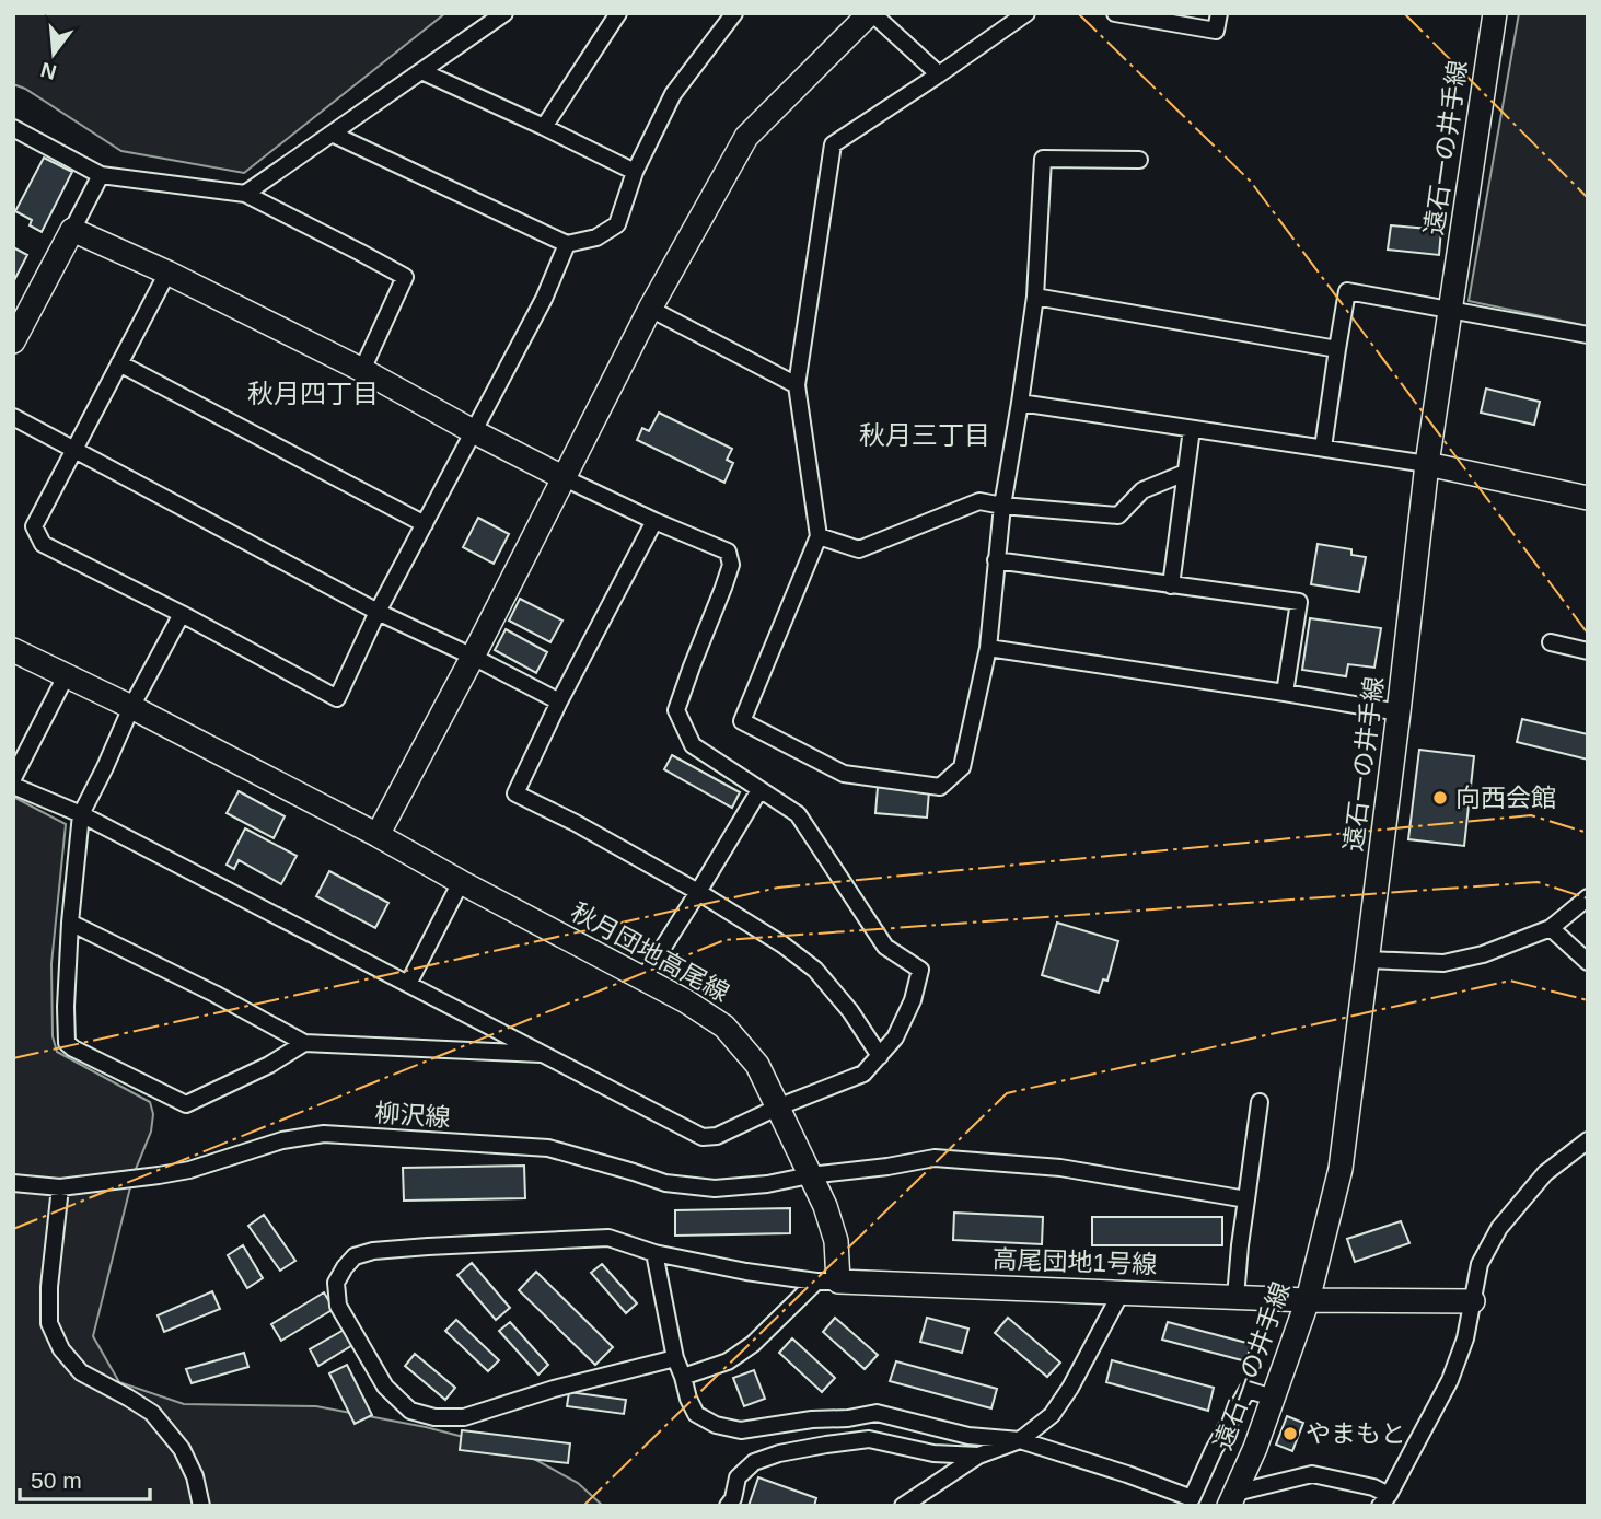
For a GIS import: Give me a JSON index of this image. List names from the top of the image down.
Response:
{
  "streets": {
    "street": [
      "遠石一の井手線",
      "秋月団地高尾線",
      "柳沢線",
      "高尾団地1号線"
    ]
  },
  "crossings": [
    ["遠石一の井手線", "高尾団地1号線"],
    ["秋月団地高尾線", "柳沢線"],
    ["秋月団地高尾線", "高尾団地1号線"]
  ],
  "districts": ["秋月四丁目", "秋月三丁目"],
  "places": ["向西会館", "やまもと"],
  "scale_bar": "50 m",
  "north": "bottom"
}
